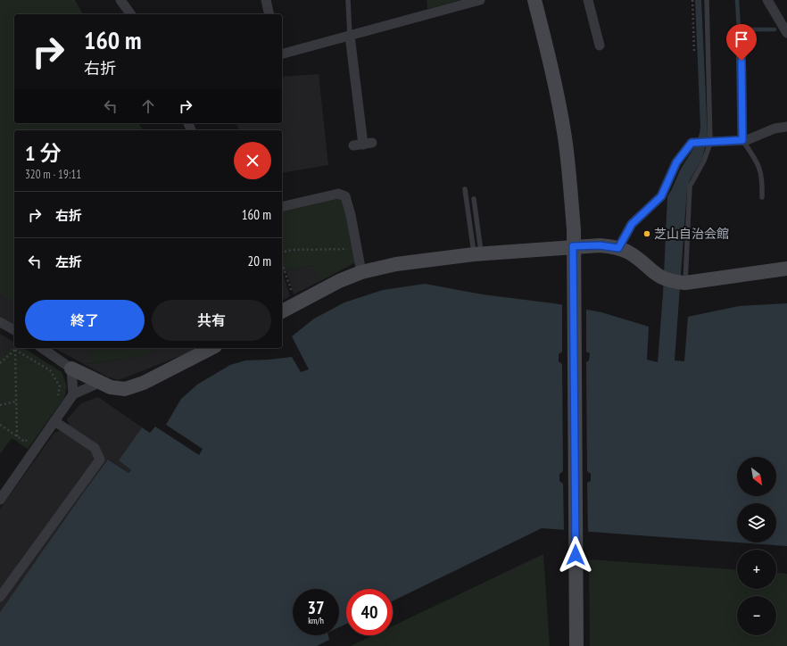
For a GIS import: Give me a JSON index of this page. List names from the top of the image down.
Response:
{
  "places": ["芝山自治会館"],
  "north": "bottom right",
  "page": {
    "turn": ["160 m", "右折"],
    "heading": ["1 分", "320 m · 19:11"],
    "list": [
      {
        "name": "右折",
        "value": "160 m"
      },
      {
        "name": "左折",
        "value": "20 m"
      }
    ],
    "buttons": ["終了", "共有"],
    "map_buttons": ["+", "−"],
    "speed": "37 km/h",
    "limit": "40"
  }
}
